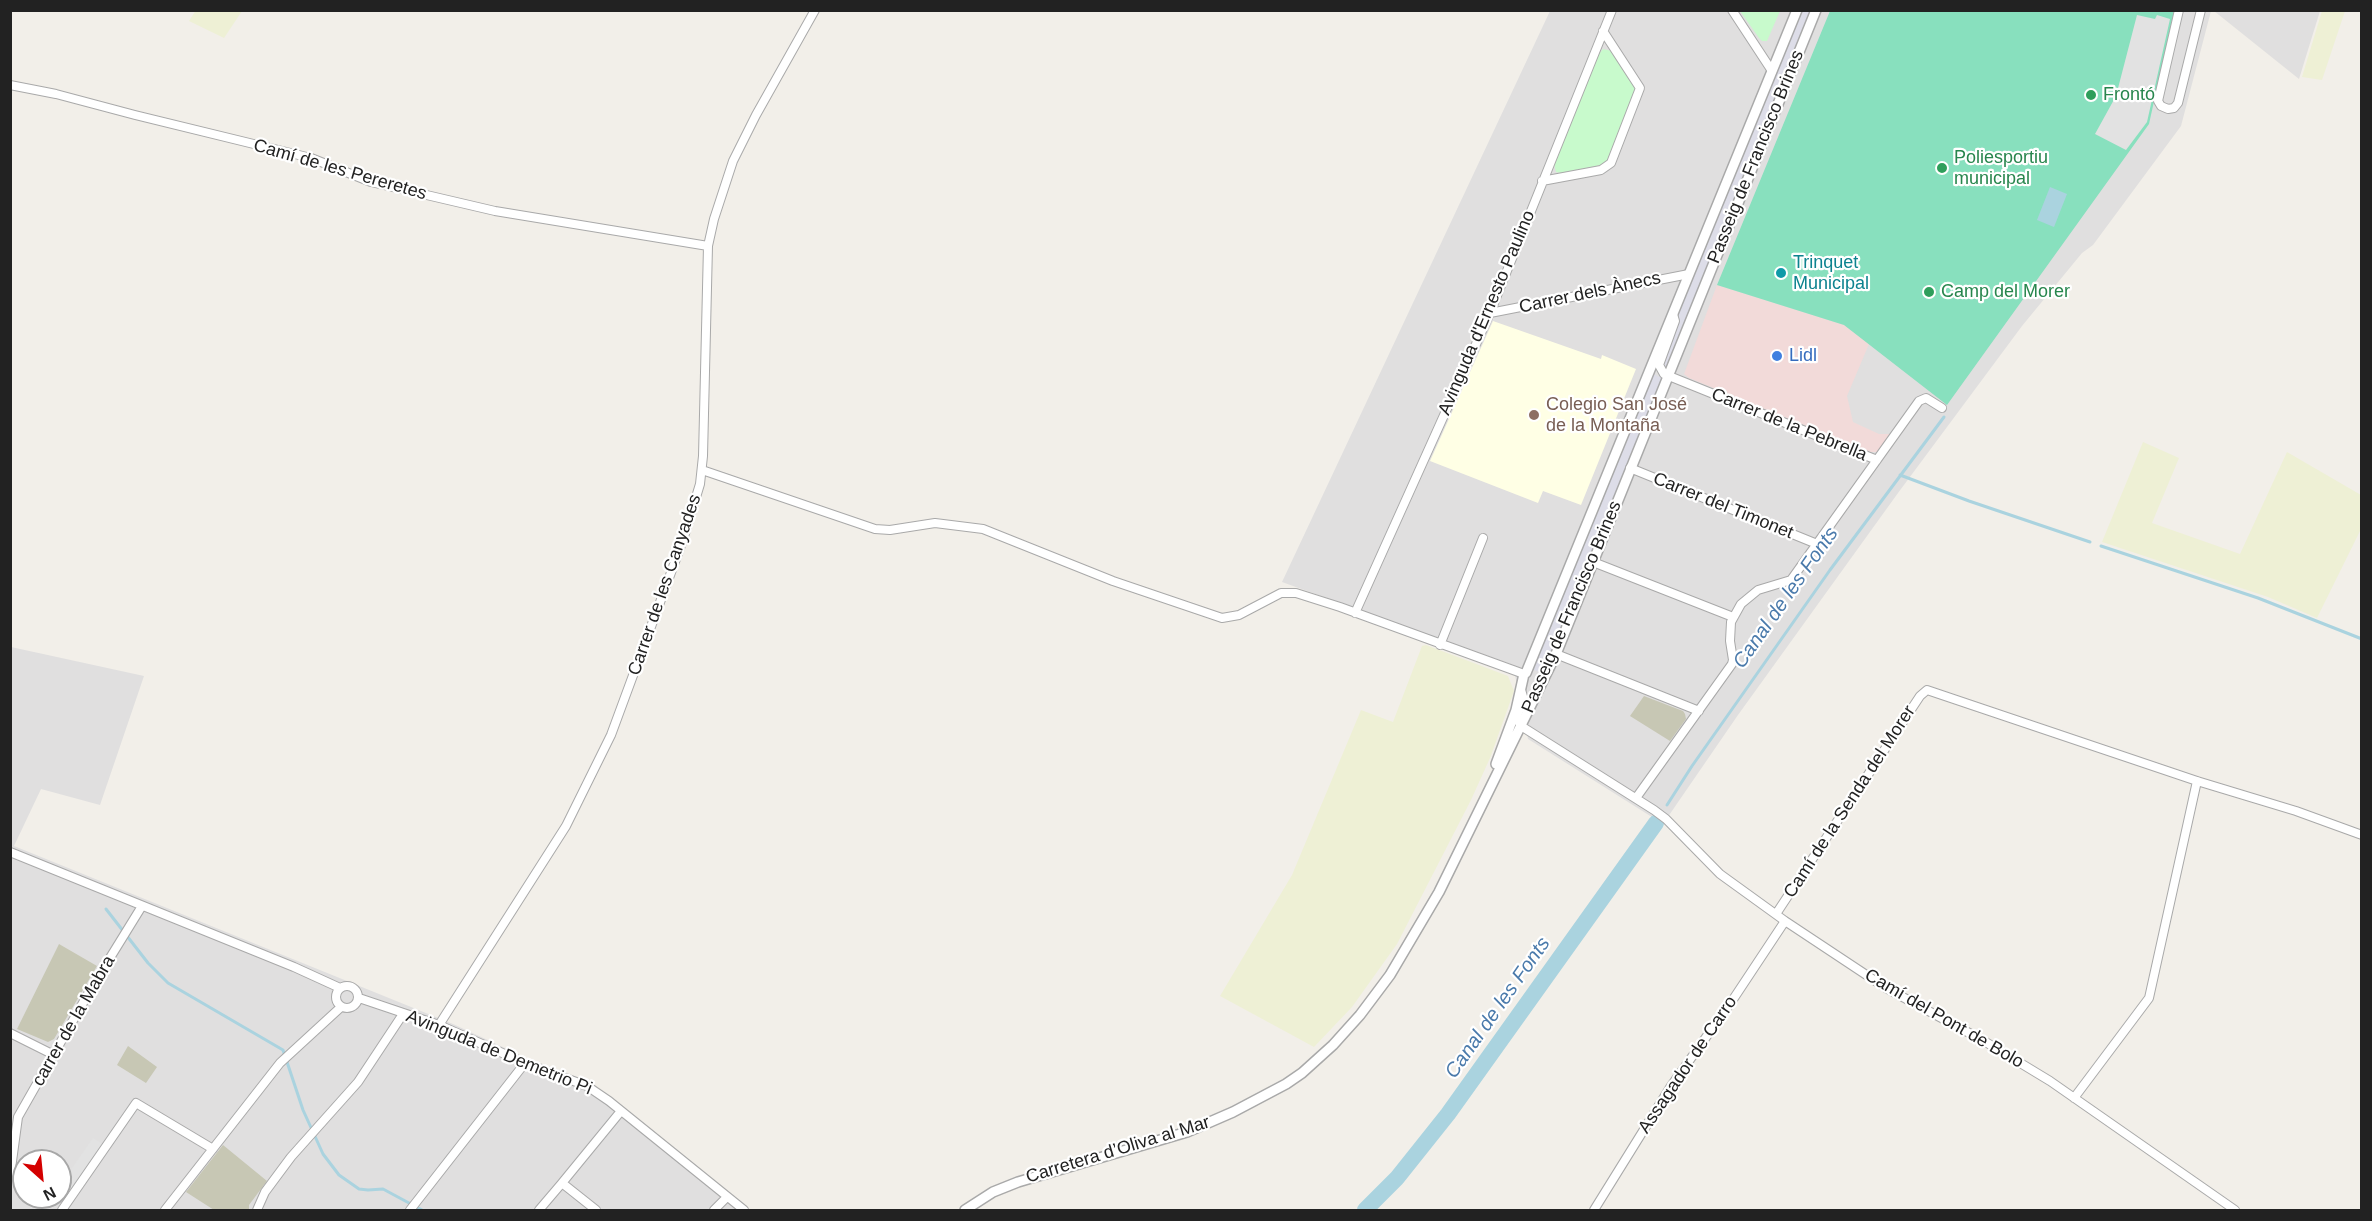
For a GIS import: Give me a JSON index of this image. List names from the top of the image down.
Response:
{
  "streets": {
    "street": [
      "Passeig de Francisco Brines",
      "Camí de les Pereretes",
      "Carrer dels Ànecs",
      "Avinguda d'Ernesto Paulino",
      "Carrer de la Pebrella",
      "Carrer del Timonet",
      "Carrer de les Canyades",
      "Camí de la Senda del Morer",
      "Camí del Pont de Bolo",
      "carrer de la Mabra",
      "Avinguda de Demetrio Pi",
      "Assagador de Carro",
      "Carretera d’Oliva al Mar"
    ]
  },
  "crossings": [
    ["Passeig de Francisco Brines", "Carrer dels Ànecs"],
    ["Passeig de Francisco Brines", "Carrer de la Pebrella"],
    ["Passeig de Francisco Brines", "Carrer del Timonet"],
    ["Passeig de Francisco Brines", "Camí del Pont de Bolo"],
    ["Passeig de Francisco Brines", "Carretera d’Oliva al Mar"],
    ["Camí de les Pereretes", "Carrer de les Canyades"],
    ["Carrer dels Ànecs", "Avinguda d'Ernesto Paulino"],
    ["Carrer de les Canyades", "Avinguda de Demetrio Pi"],
    ["Camí de la Senda del Morer", "Camí del Pont de Bolo"],
    ["Camí del Pont de Bolo", "Assagador de Carro"]
  ],
  "water": ["Canal de les Fonts"],
  "places": [
    "Frontó",
    "Poliesportiu municipal",
    "Trinquet Municipal",
    "Camp del Morer",
    "Lidl",
    "Colegio San José de la Montaña"
  ],
  "north": "bottom right"
}
